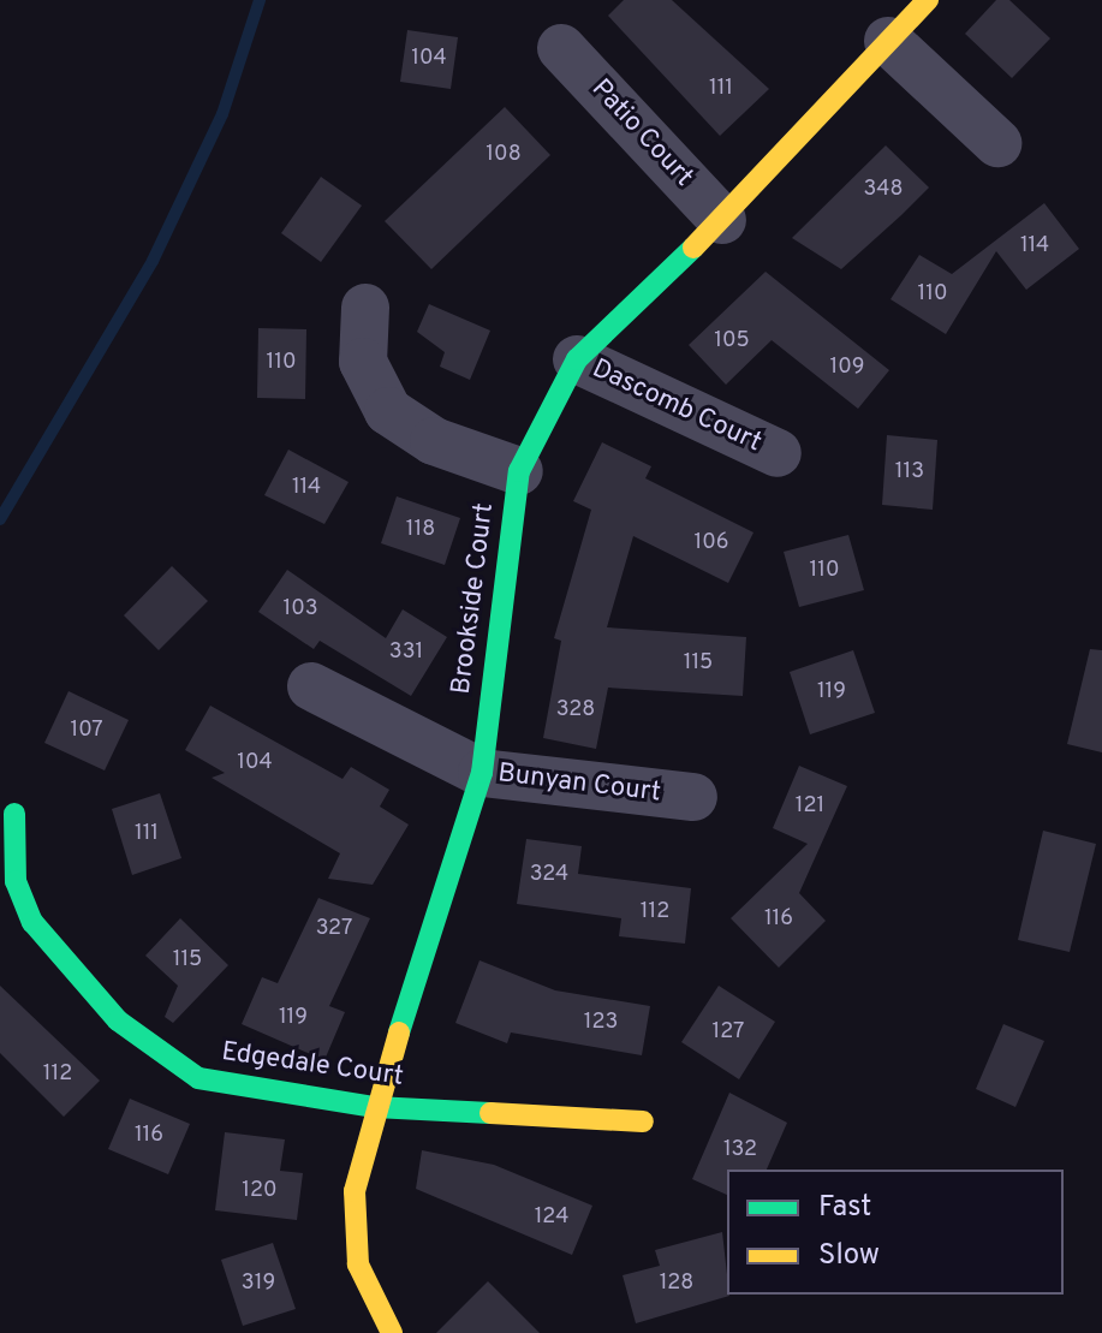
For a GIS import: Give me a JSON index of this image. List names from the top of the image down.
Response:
{
  "streets": {
    "street": [
      "Patio Court",
      "Dascomb Court",
      "Brookside Court",
      "Bunyan Court",
      "Edgedale Court"
    ]
  },
  "crossings": [
    ["Patio Court", "Brookside Court"],
    ["Dascomb Court", "Brookside Court"],
    ["Brookside Court", "Bunyan Court"],
    ["Brookside Court", "Edgedale Court"]
  ],
  "house_numbers": [
    "104",
    "111",
    "108",
    "348",
    "114",
    "110",
    "105",
    "110",
    "109",
    "113",
    "114",
    "118",
    "106",
    "110",
    "103",
    "331",
    "115",
    "119",
    "328",
    "107",
    "104",
    "121",
    "111",
    "324",
    "112",
    "116",
    "327",
    "115",
    "119",
    "123",
    "127",
    "112",
    "116",
    "132",
    "120",
    "124",
    "319",
    "128"
  ],
  "legend": ["Fast", "Slow"]
}
